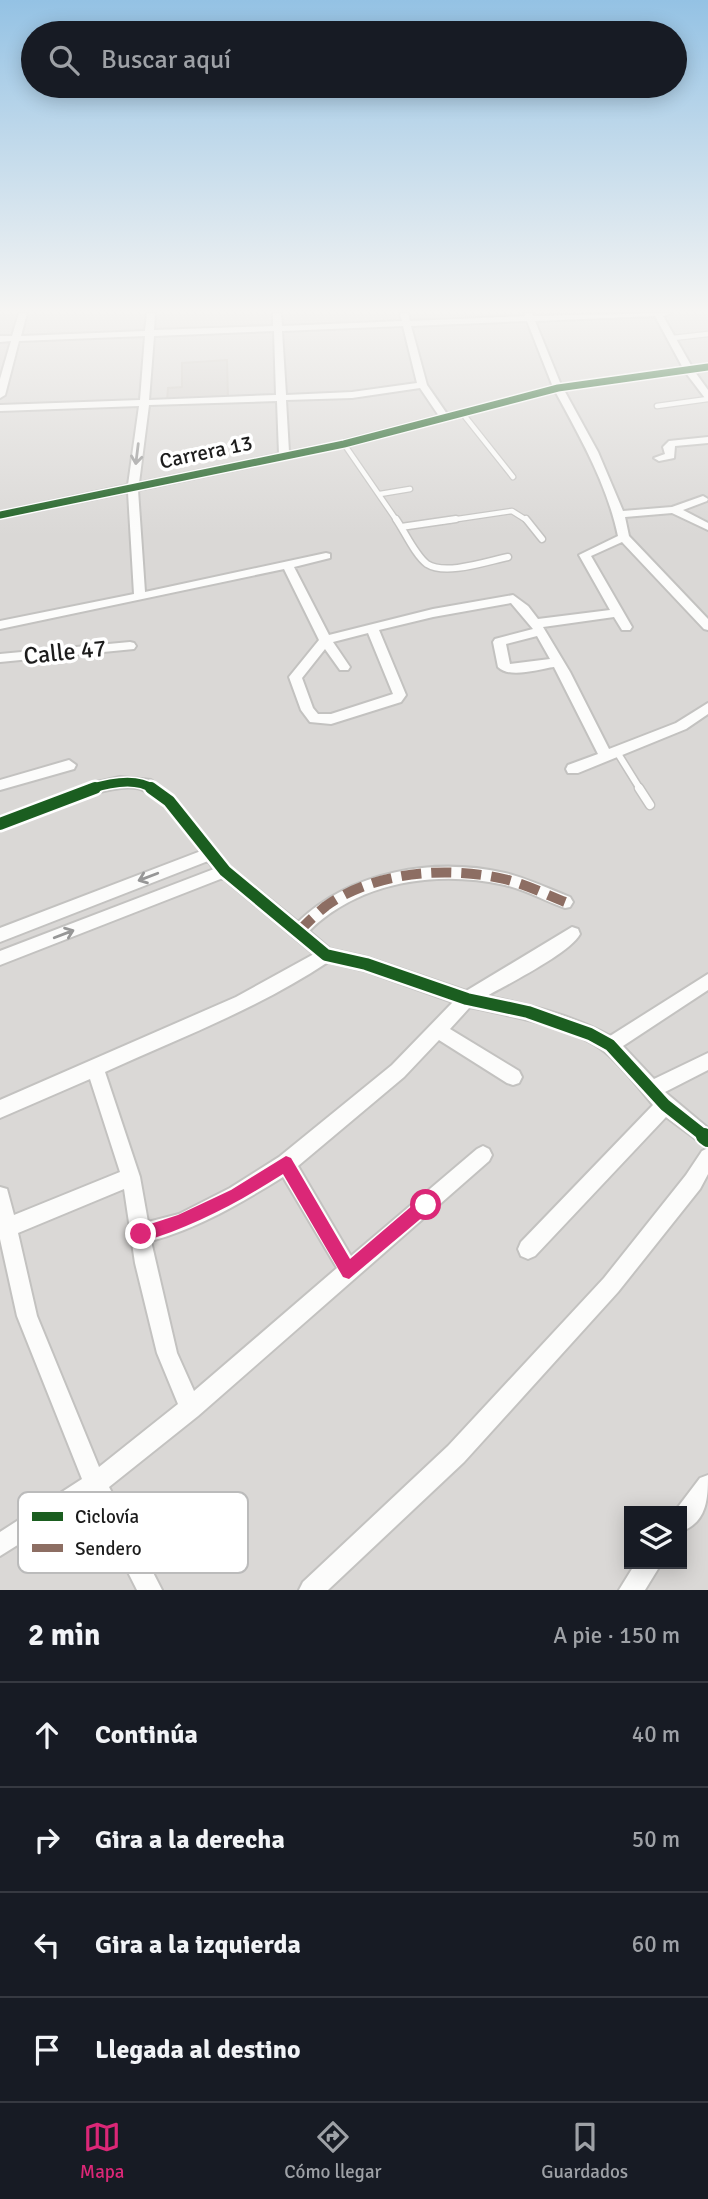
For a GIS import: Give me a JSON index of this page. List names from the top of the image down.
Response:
{
  "streets": {
    "street": ["Carrera 13", "Calle 47"]
  },
  "legend": ["Ciclovía", "Sendero"],
  "page": {
    "search": "Buscar aquí",
    "heading": ["2 min", "A pie · 150 m"],
    "list": [
      ["Continúa", "40 m"],
      ["Gira a la derecha", "50 m"],
      ["Gira a la izquierda", "60 m"],
      "Llegada al destino"
    ],
    "nav": ["Mapa", "Cómo llegar", "Guardados"]
  }
}
